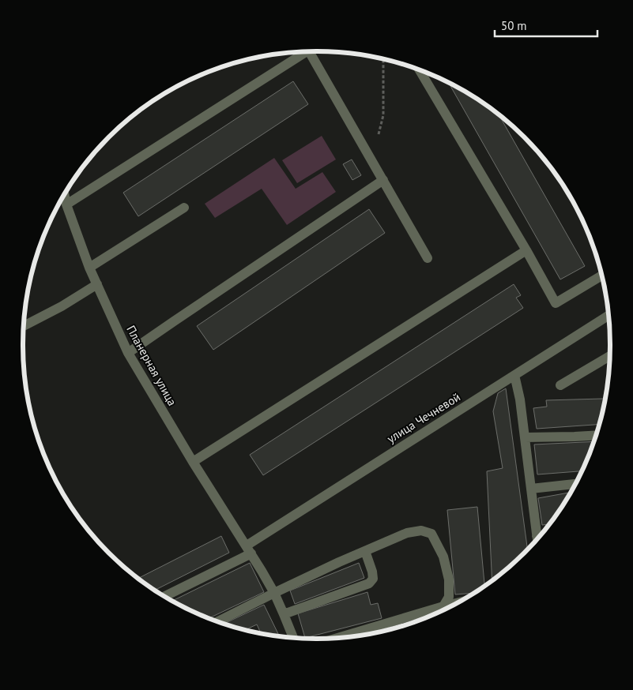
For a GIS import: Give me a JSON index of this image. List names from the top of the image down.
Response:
{
  "streets": {
    "street": ["Планерная улица", "улица Чечневой"]
  },
  "crossings": [
    ["Планерная улица", "улица Чечневой"]
  ],
  "scale_bar": "50 m"
}
